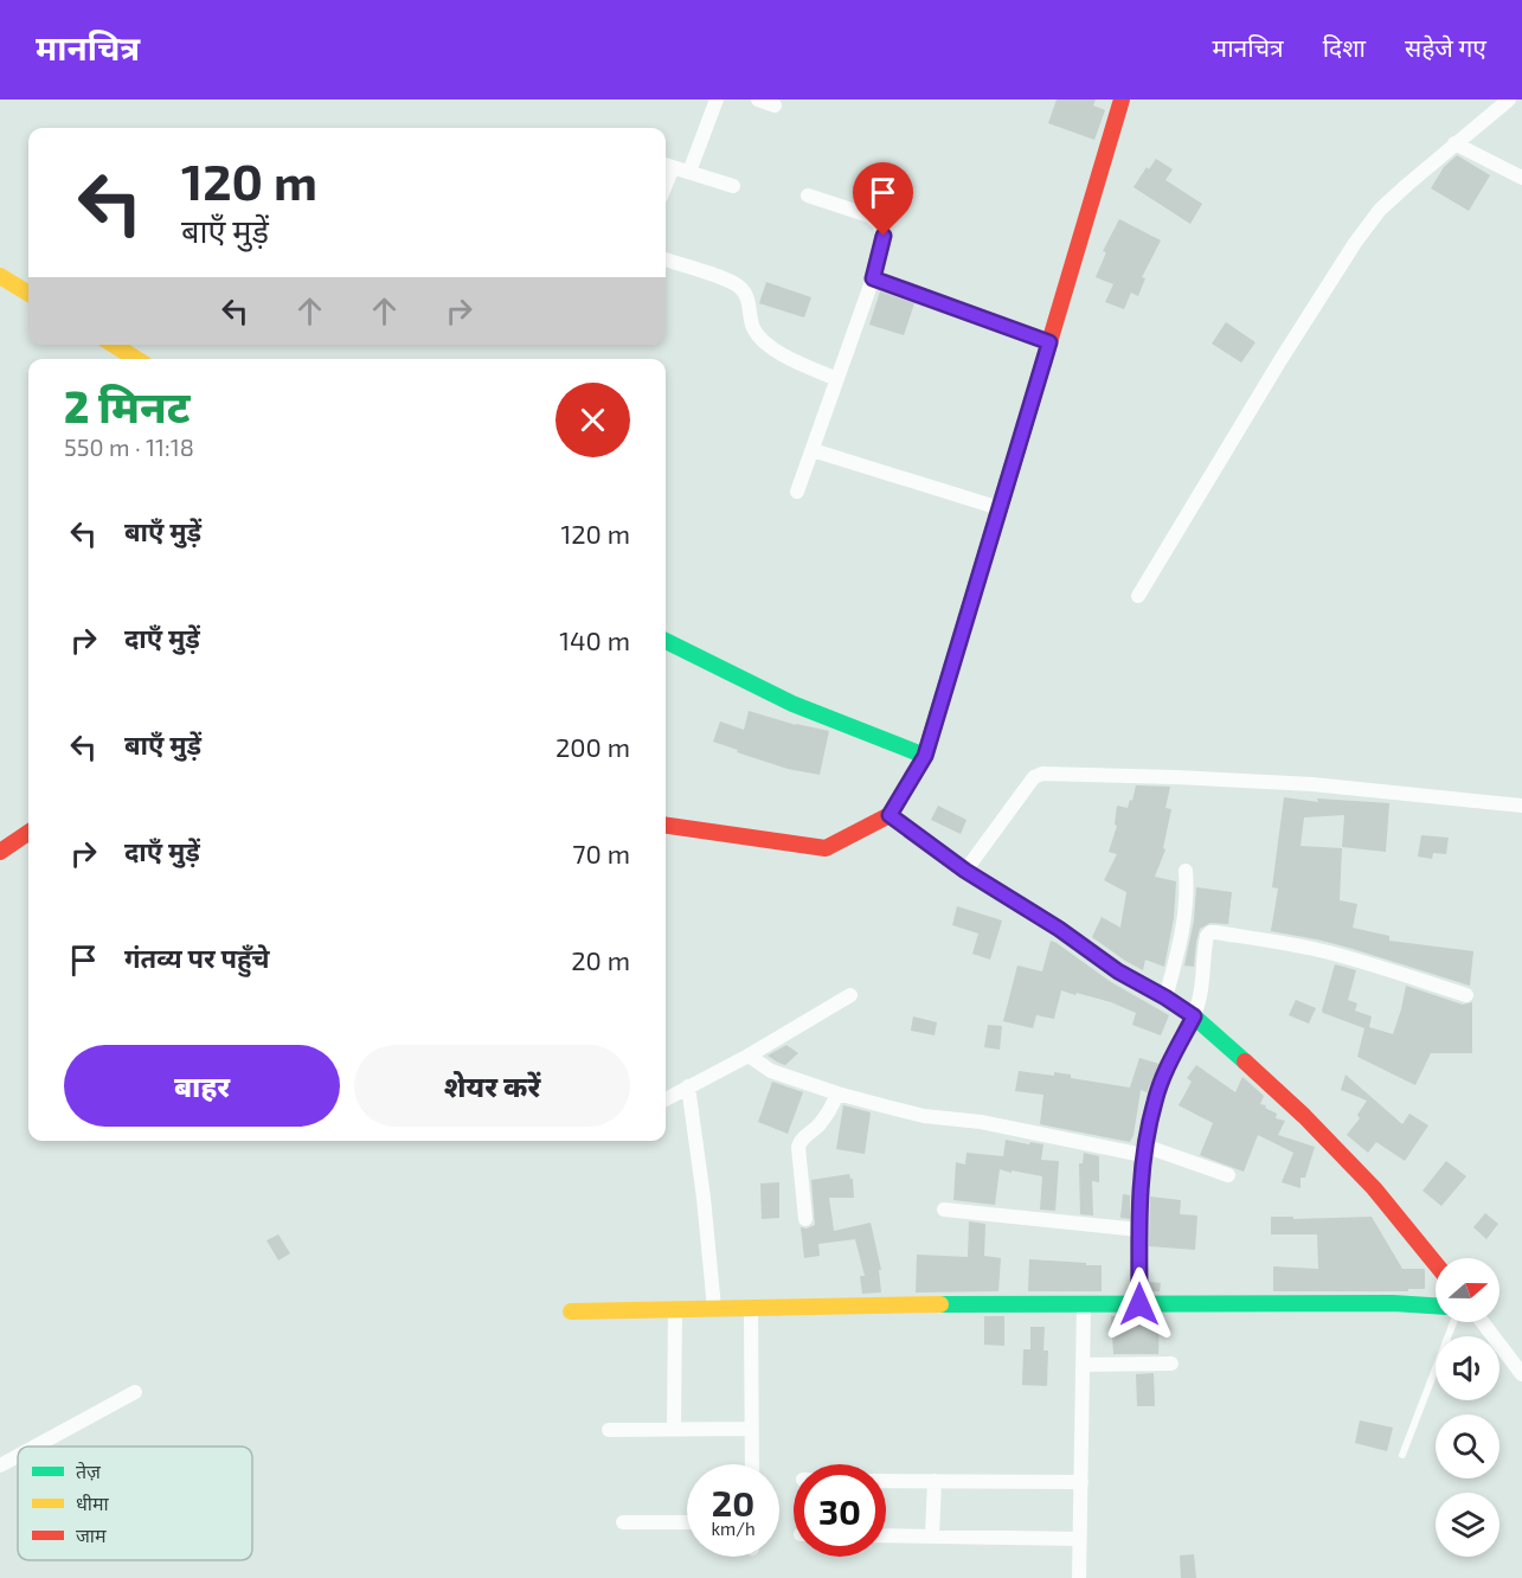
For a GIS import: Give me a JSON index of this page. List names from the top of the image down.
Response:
{
  "legend": ["तेज़", "धीमा", "जाम"],
  "north": "right",
  "page": {
    "header": "मानचित्र",
    "nav": ["मानचित्र", "दिशा", "सहेजे गए"],
    "turn": ["120 m", "बाएँ मुड़ें"],
    "heading": ["2 मिनट", "550 m · 11:18"],
    "list": [
      {
        "name": "बाएँ मुड़ें",
        "value": "120 m"
      },
      {
        "name": "दाएँ मुड़ें",
        "value": "140 m"
      },
      {
        "name": "बाएँ मुड़ें",
        "value": "200 m"
      },
      {
        "name": "दाएँ मुड़ें",
        "value": "70 m"
      },
      {
        "name": "गंतव्य पर पहुँचे",
        "value": "20 m"
      }
    ],
    "buttons": ["बाहर", "शेयर करें"],
    "speed": "20 km/h",
    "limit": "30"
  }
}
